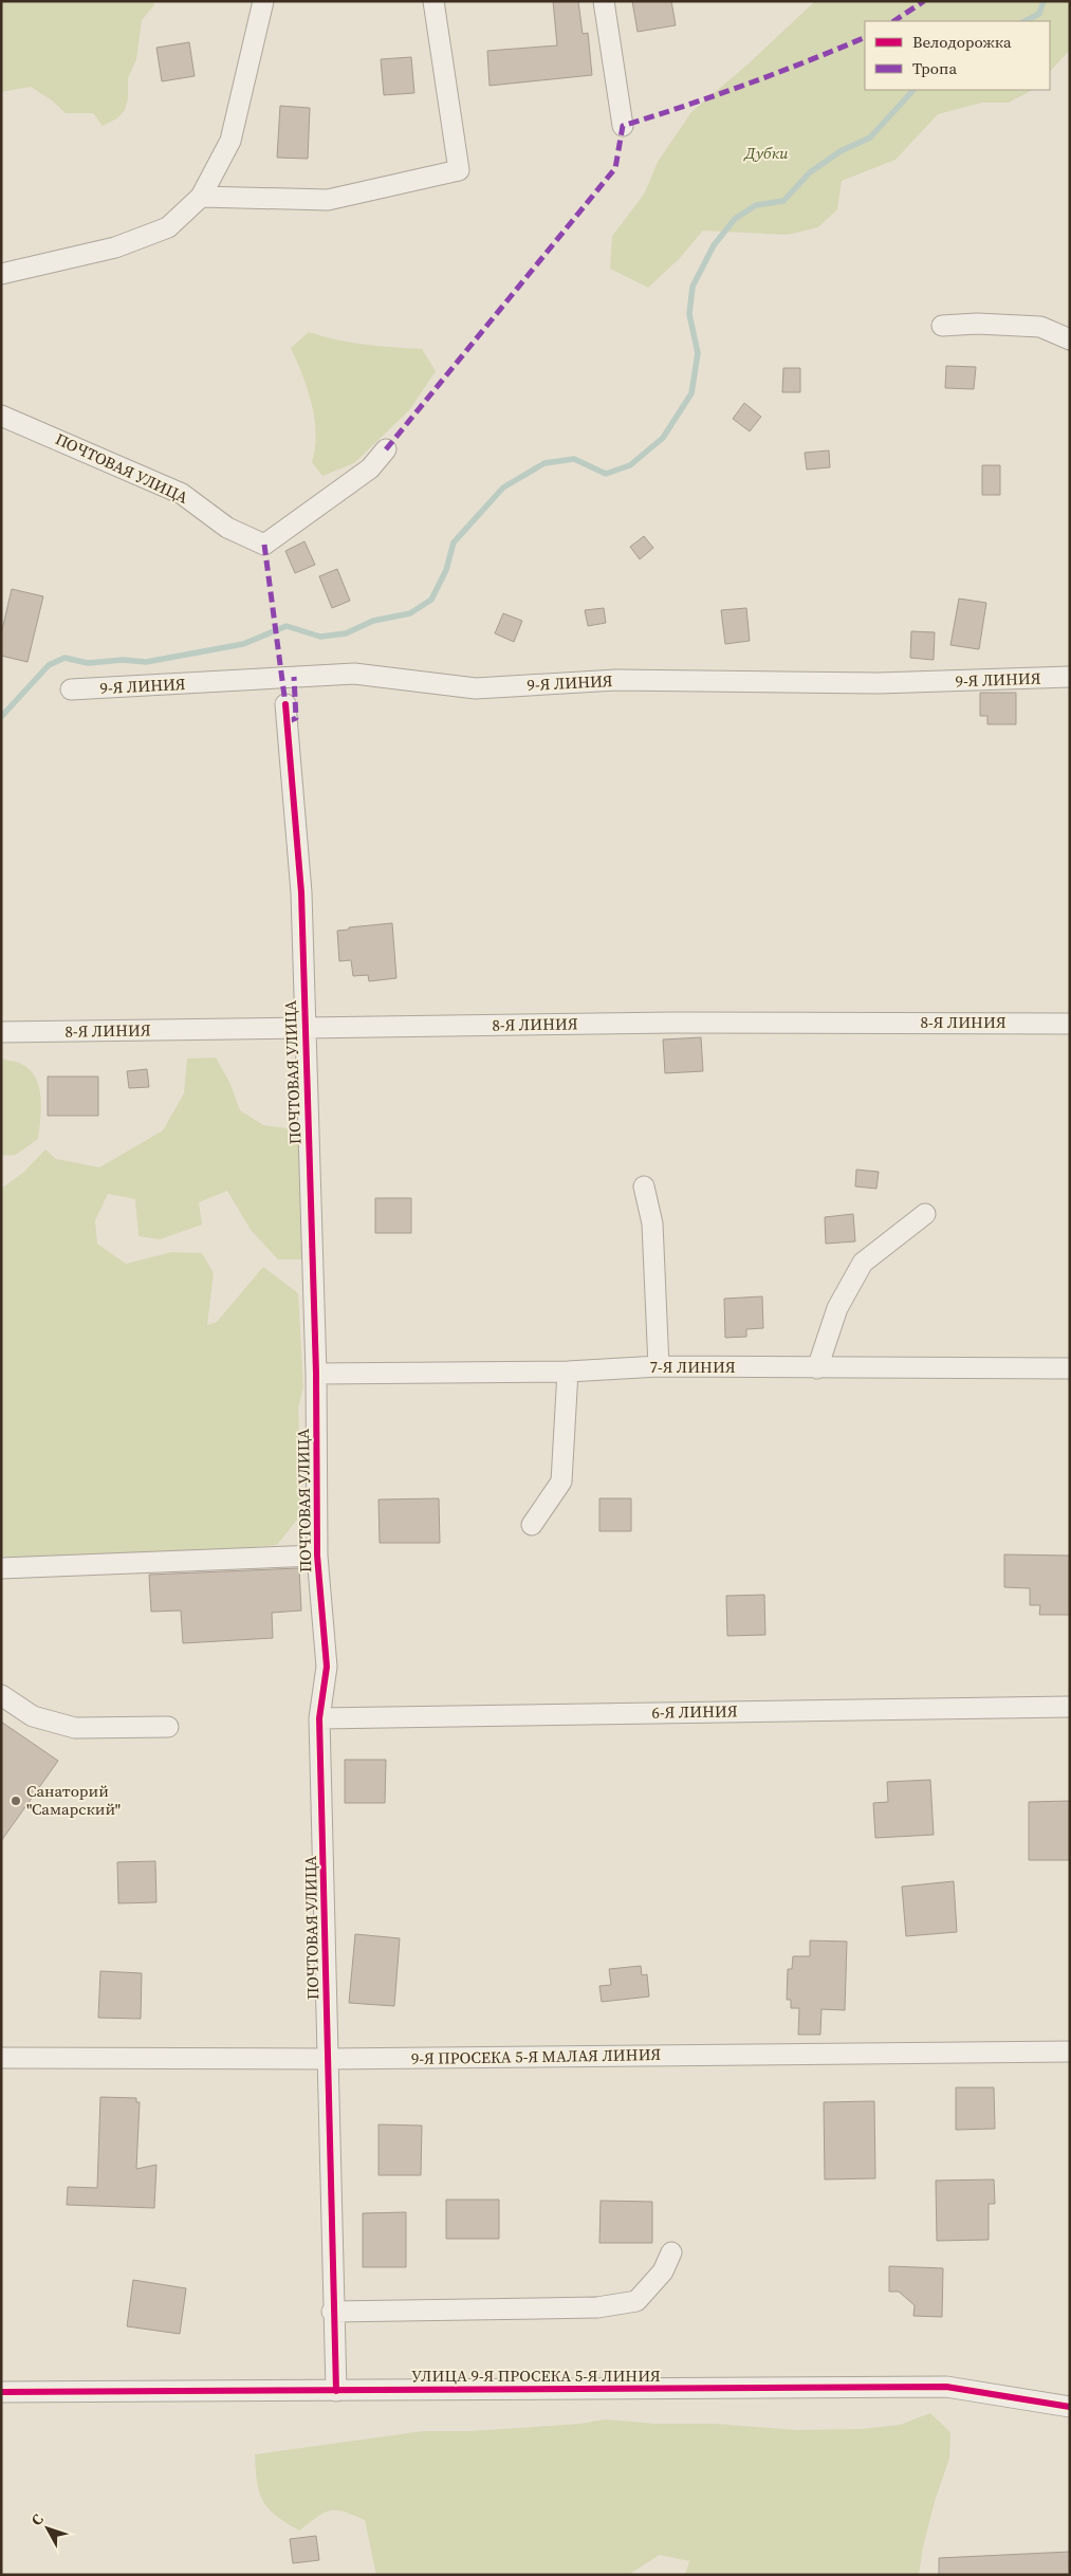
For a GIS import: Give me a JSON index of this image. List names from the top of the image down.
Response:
{
  "streets": {
    "street": [
      "ПОЧТОВАЯ УЛИЦА",
      "9-Я ЛИНИЯ",
      "8-Я ЛИНИЯ",
      "7-Я ЛИНИЯ",
      "6-Я ЛИНИЯ",
      "9-Я ПРОСЕКА 5-Я МАЛАЯ ЛИНИЯ",
      "УЛИЦА 9-Я ПРОСЕКА 5-Я ЛИНИЯ"
    ]
  },
  "crossings": [
    ["ПОЧТОВАЯ УЛИЦА", "8-Я ЛИНИЯ"],
    ["ПОЧТОВАЯ УЛИЦА", "7-Я ЛИНИЯ"],
    ["ПОЧТОВАЯ УЛИЦА", "6-Я ЛИНИЯ"],
    ["ПОЧТОВАЯ УЛИЦА", "9-Я ПРОСЕКА 5-Я МАЛАЯ ЛИНИЯ"],
    ["ПОЧТОВАЯ УЛИЦА", "УЛИЦА 9-Я ПРОСЕКА 5-Я ЛИНИЯ"]
  ],
  "parks": ["Дубки"],
  "places": ["Санаторий \"Самарский\""],
  "legend": ["Велодорожка", "Тропа"],
  "north": "top left"
}
